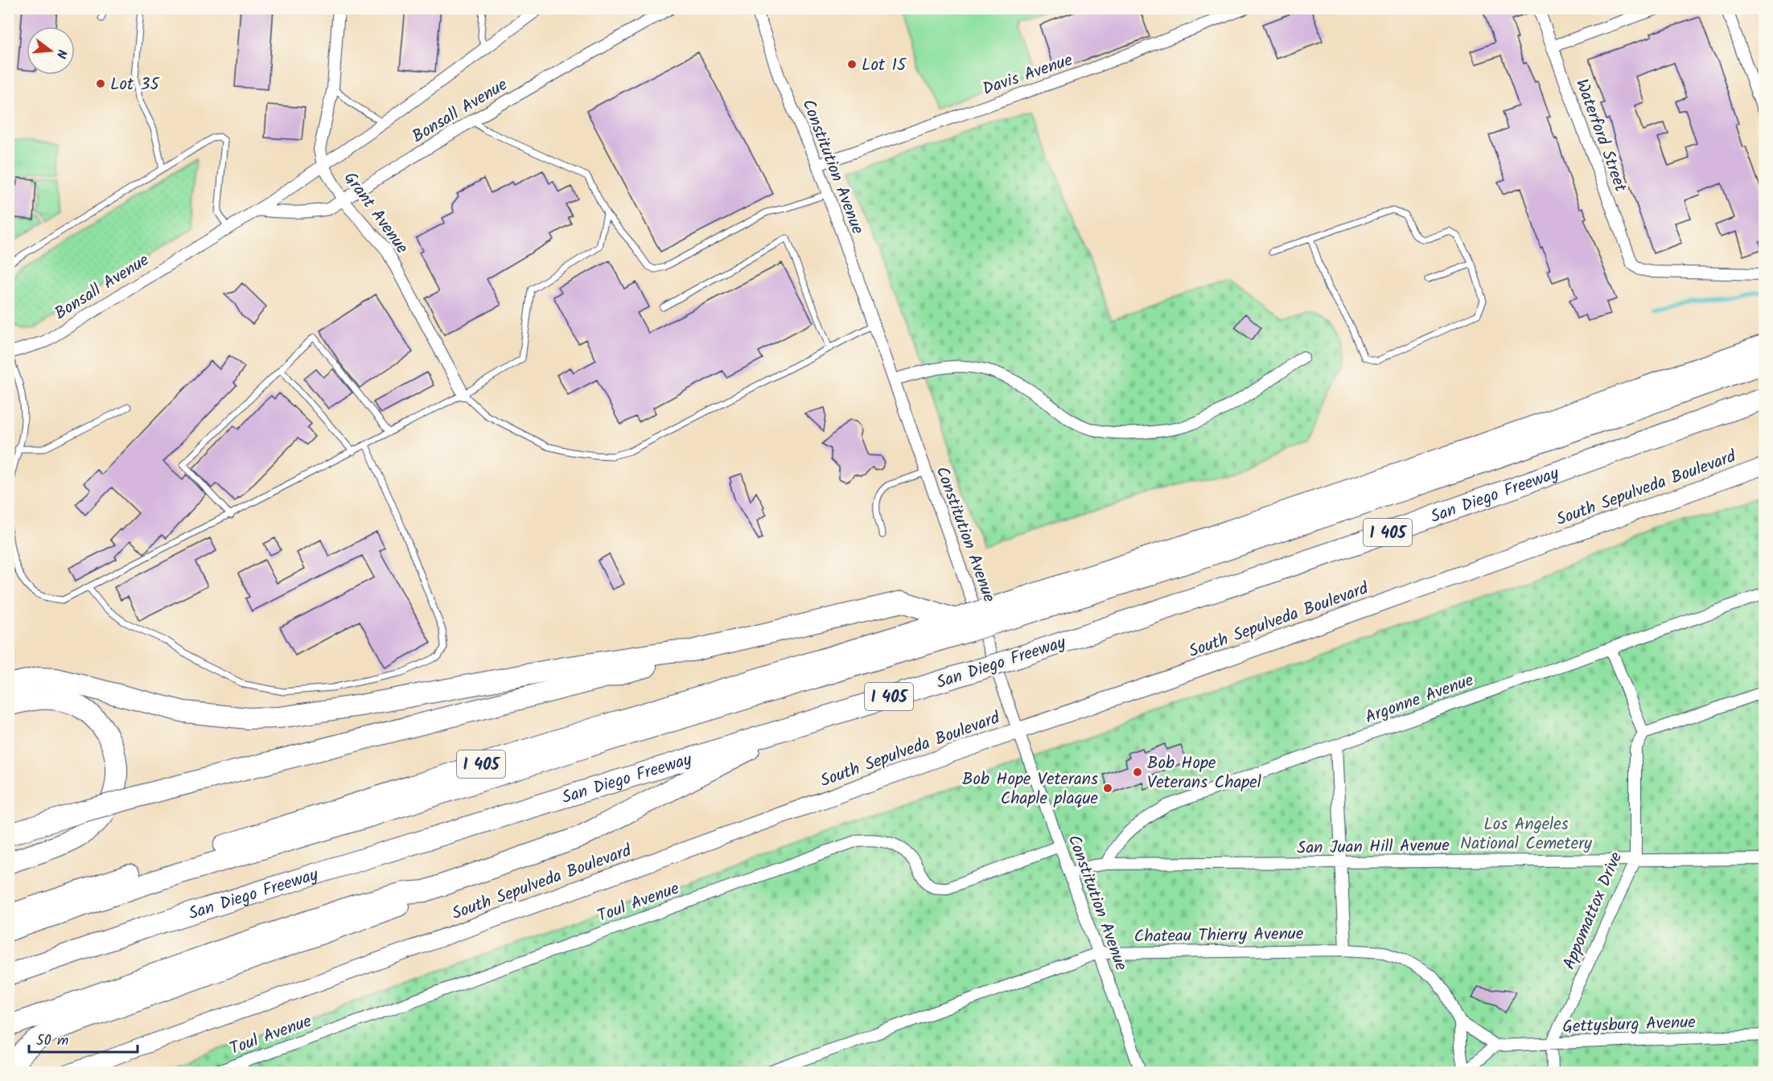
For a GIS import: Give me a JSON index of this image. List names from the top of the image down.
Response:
{
  "streets": {
    "highway": ["San Diego Freeway", "I 405"],
    "main road": ["South Sepulveda Boulevard"],
    "street": [
      "Davis Avenue",
      "Bonsall Avenue",
      "Waterford Street",
      "Constitution Avenue",
      "Grant Avenue",
      "Argonne Avenue",
      "San Juan Hill Avenue",
      "Toul Avenue",
      "Appomattox Drive",
      "Chateau Thierry Avenue",
      "Gettysburg Avenue"
    ]
  },
  "crossings": [
    ["Davis Avenue", "Constitution Avenue"],
    ["Bonsall Avenue", "Grant Avenue"],
    ["Constitution Avenue", "South Sepulveda Boulevard"],
    ["Constitution Avenue", "San Juan Hill Avenue"],
    ["Constitution Avenue", "Toul Avenue"],
    ["Constitution Avenue", "Chateau Thierry Avenue"],
    ["Argonne Avenue", "San Juan Hill Avenue"],
    ["San Juan Hill Avenue", "Appomattox Drive"],
    ["Appomattox Drive", "Gettysburg Avenue"]
  ],
  "parks": ["Los Angeles National Cemetery"],
  "places": [
    "Lot 15",
    "Lot 35",
    "Bob Hope Veterans Chapel",
    "Bob Hope Veterans Chaple plaque"
  ],
  "scale_bar": "50 m",
  "north": "right"
}
